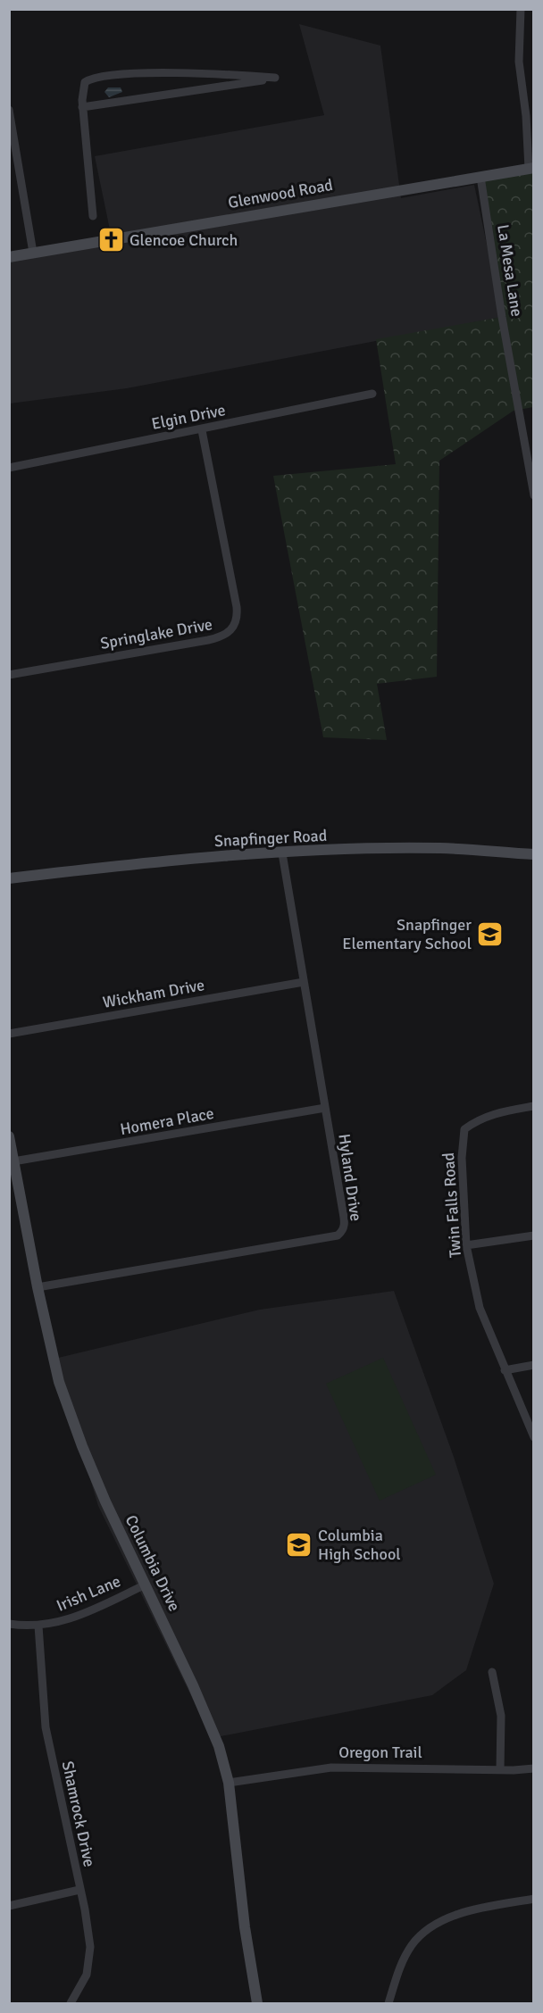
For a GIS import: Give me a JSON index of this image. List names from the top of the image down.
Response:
{
  "streets": {
    "main road": ["Glenwood Road", "Snapfinger Road", "Columbia Drive"],
    "street": [
      "La Mesa Lane",
      "Elgin Drive",
      "Springlake Drive",
      "Wickham Drive",
      "Homera Place",
      "Hyland Drive",
      "Twin Falls Road",
      "Irish Lane",
      "Oregon Trail",
      "Shamrock Drive"
    ]
  },
  "crossings": [
    ["Glenwood Road", "La Mesa Lane"],
    ["Elgin Drive", "Springlake Drive"],
    ["Snapfinger Road", "Hyland Drive"],
    ["Wickham Drive", "Hyland Drive"],
    ["Homera Place", "Hyland Drive"],
    ["Homera Place", "Columbia Drive"],
    ["Hyland Drive", "Columbia Drive"],
    ["Columbia Drive", "Irish Lane"],
    ["Columbia Drive", "Oregon Trail"],
    ["Irish Lane", "Shamrock Drive"]
  ],
  "places": {
    "church": ["Glencoe Church"],
    "school or university": ["Snapfinger Elementary School", "Columbia High School"]
  }
}
